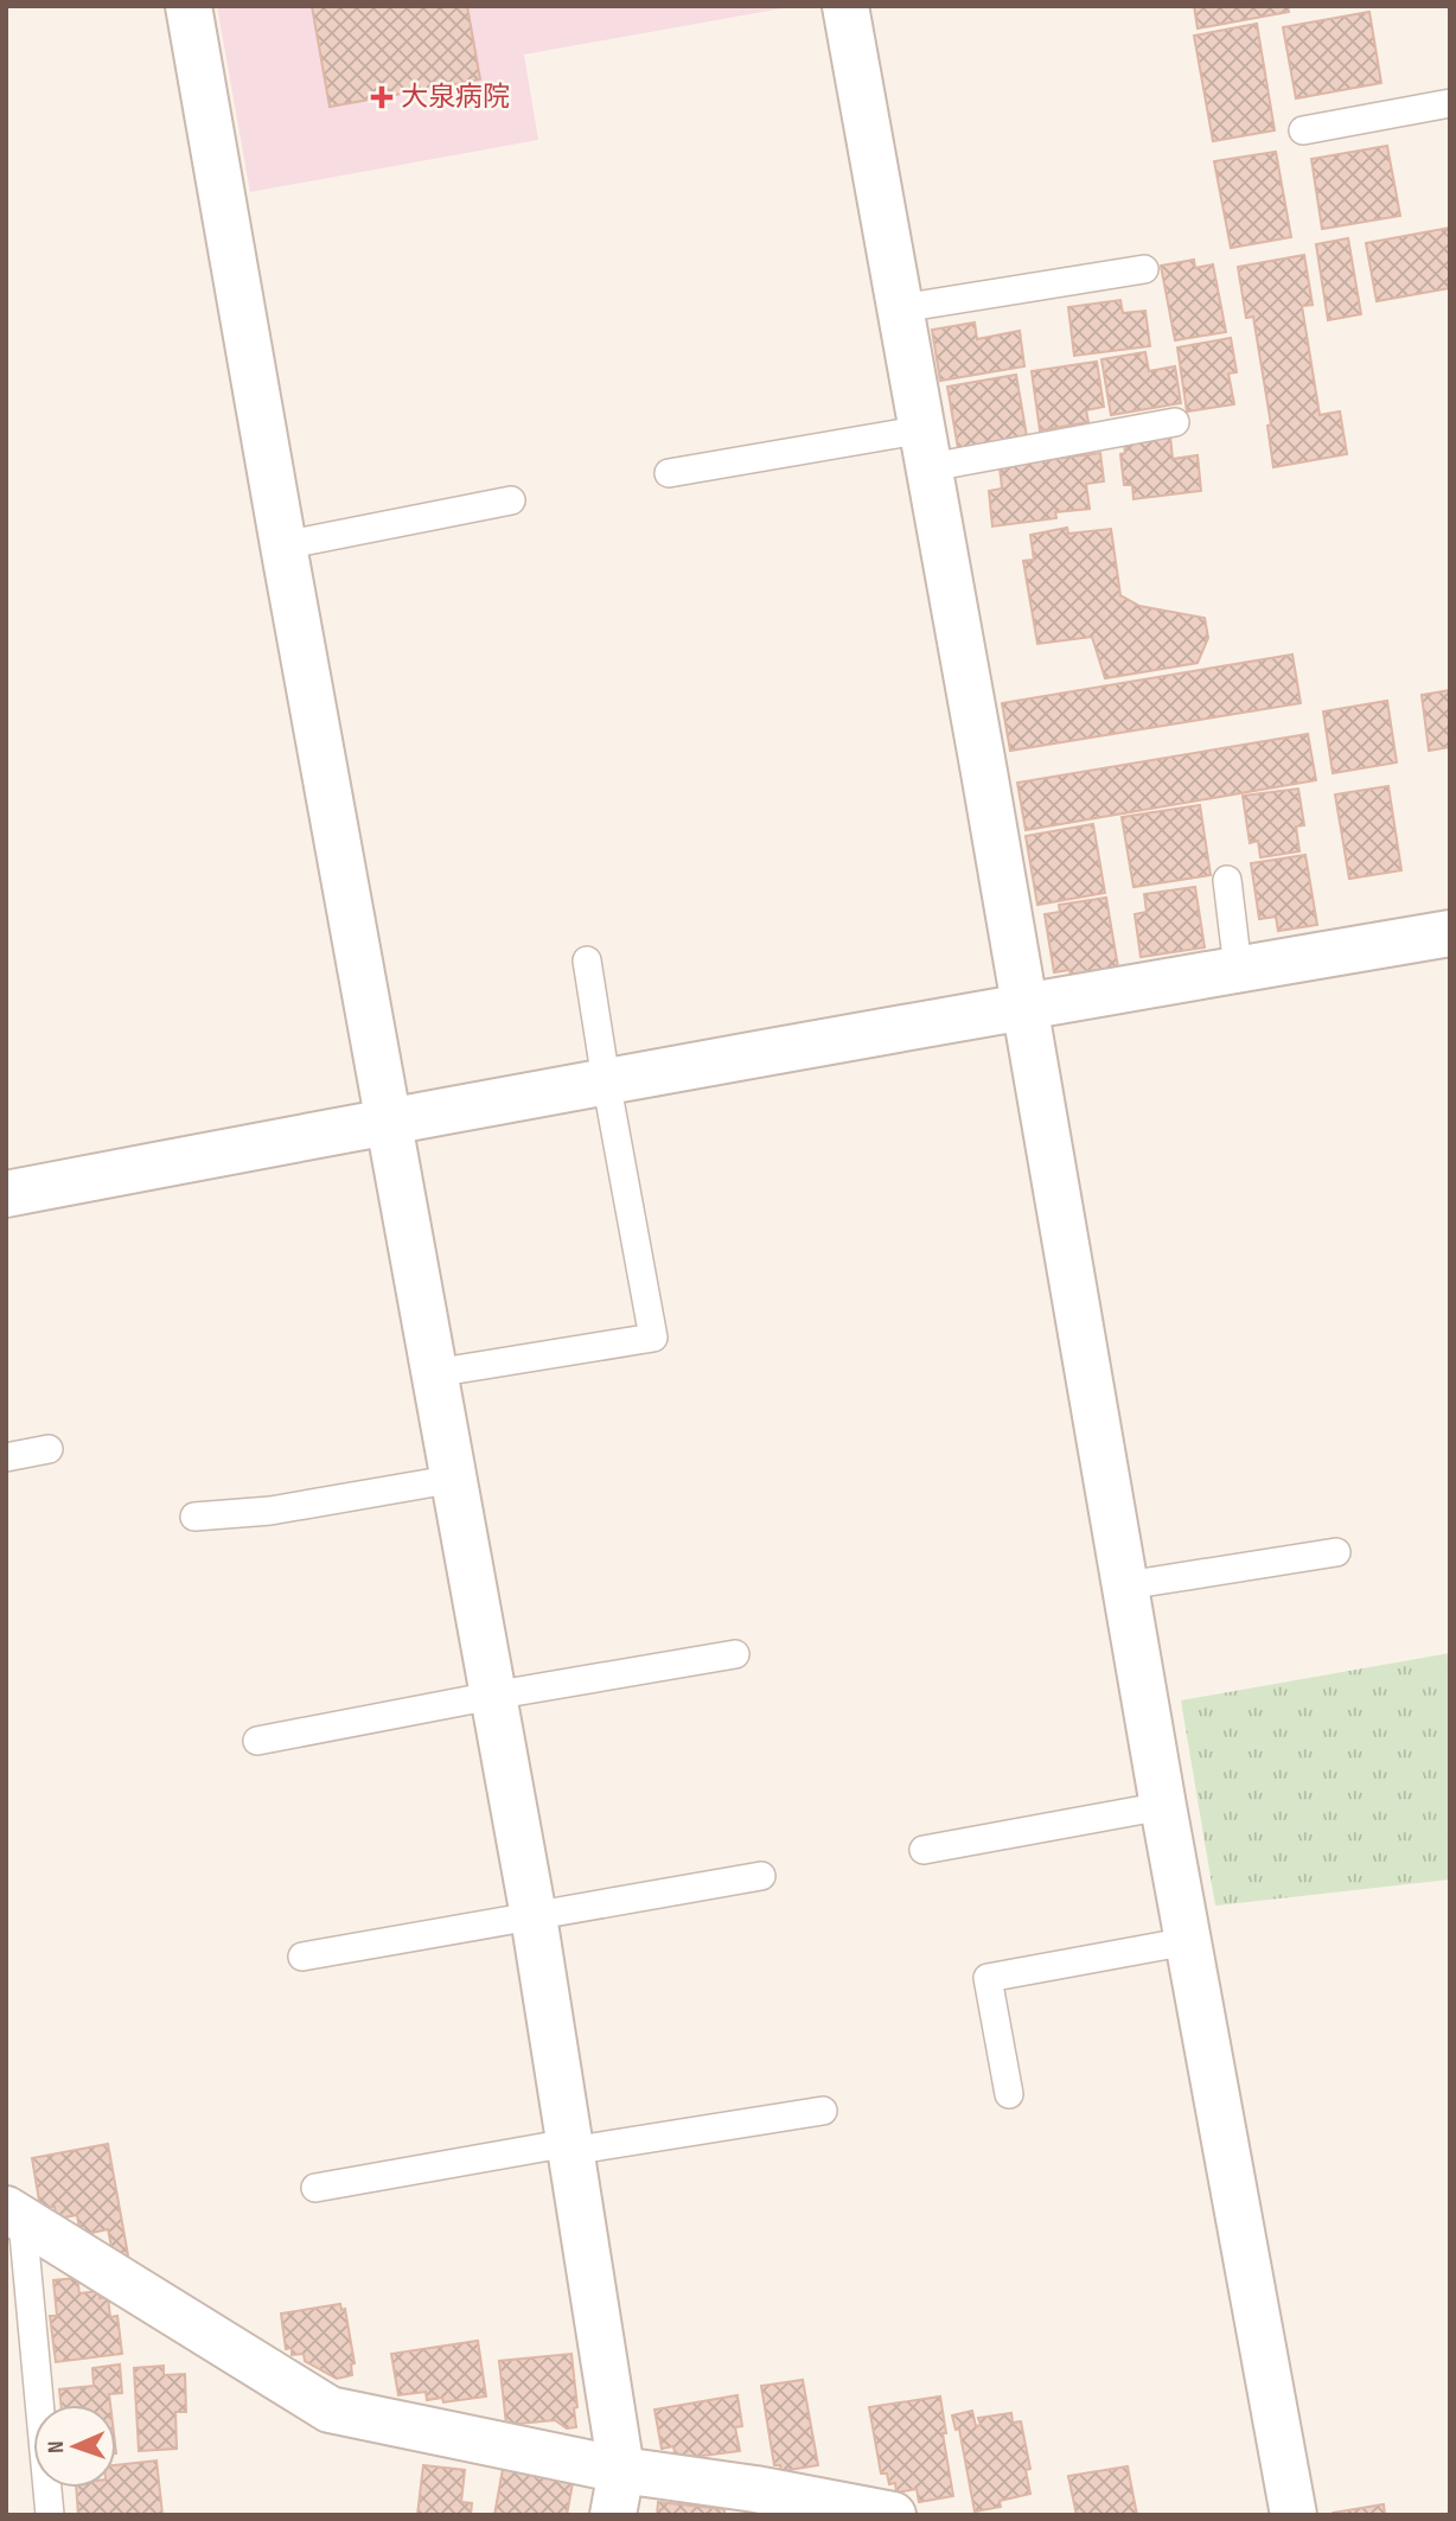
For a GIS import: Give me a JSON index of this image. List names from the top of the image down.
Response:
{
  "places": {
    "health": ["大泉病院"]
  },
  "north": "left"
}
